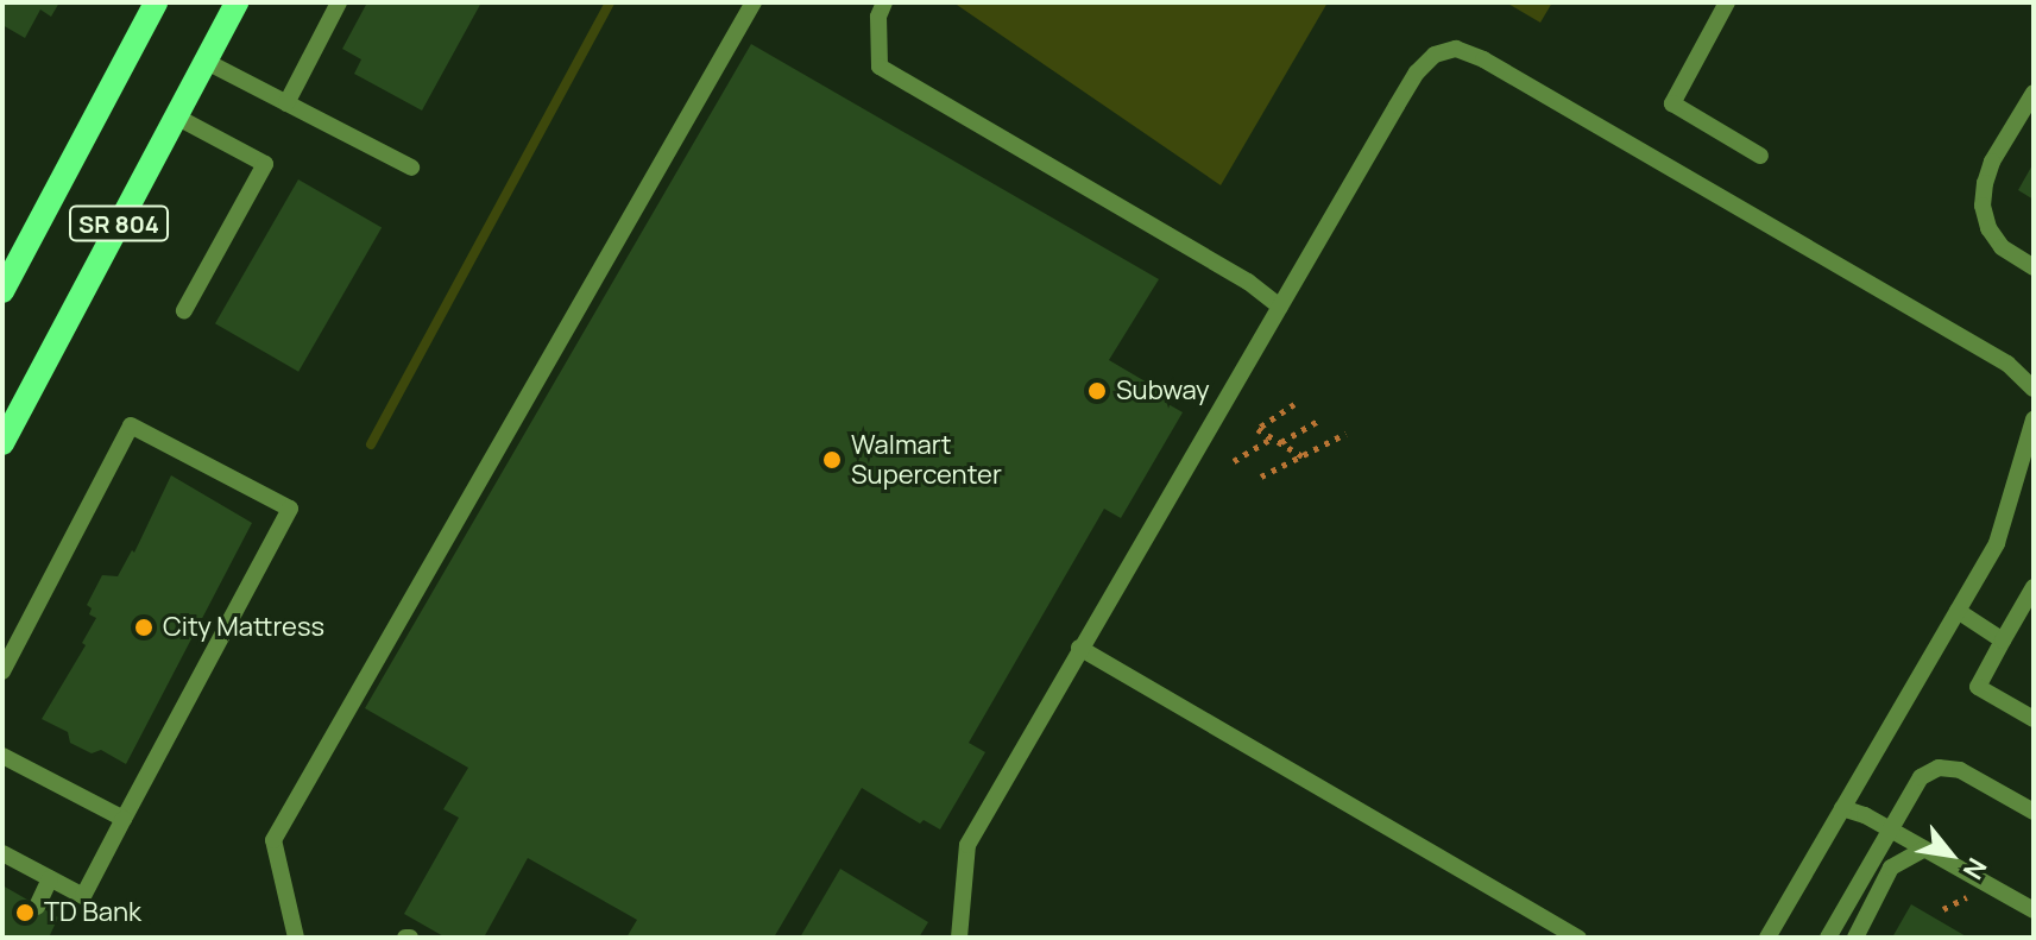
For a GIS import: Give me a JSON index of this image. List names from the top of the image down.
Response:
{
  "streets": {
    "main road": ["SR 804"]
  },
  "places": [
    "Subway",
    "Walmart Supercenter",
    "City Mattress",
    "TD Bank"
  ],
  "north": "bottom right"
}
